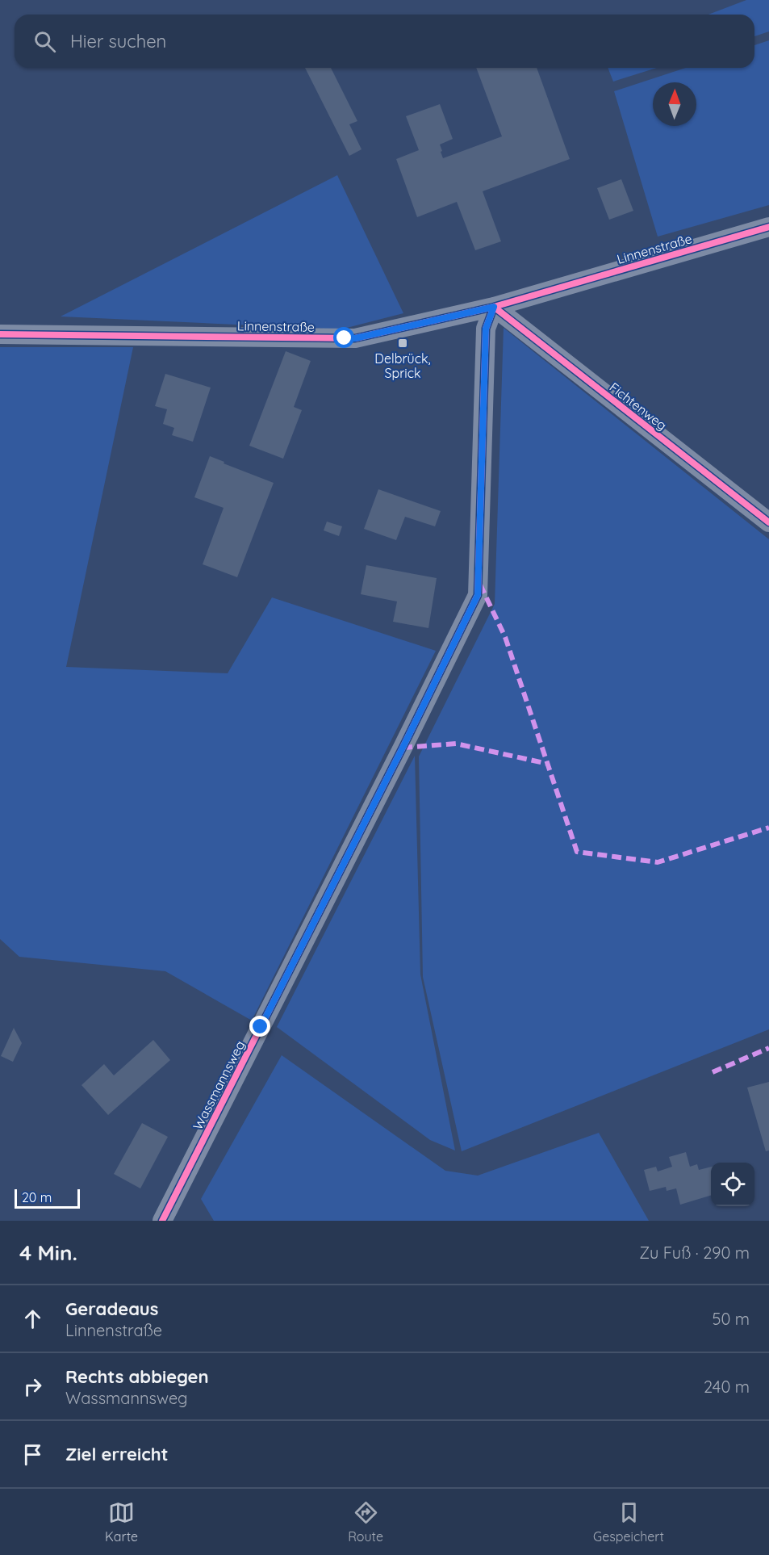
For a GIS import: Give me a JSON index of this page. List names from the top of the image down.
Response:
{
  "streets": {
    "street": ["Linnenstraße", "Fichtenweg", "Wassmannsweg"]
  },
  "crossings": [
    ["Linnenstraße", "Fichtenweg"],
    ["Linnenstraße", "Wassmannsweg"],
    ["Fichtenweg", "Wassmannsweg"]
  ],
  "places": {
    "transit": ["Delbrück, Sprick"]
  },
  "scale_bar": "20 m",
  "north": "top",
  "page": {
    "search": "Hier suchen",
    "scale": "20 m",
    "heading": ["4 Min.", "Zu Fuß · 290 m"],
    "list": [
      ["Geradeaus", "Linnenstraße", "50 m"],
      ["Rechts abbiegen", "Wassmannsweg", "240 m"],
      "Ziel erreicht"
    ],
    "nav": ["Karte", "Route", "Gespeichert"]
  }
}
